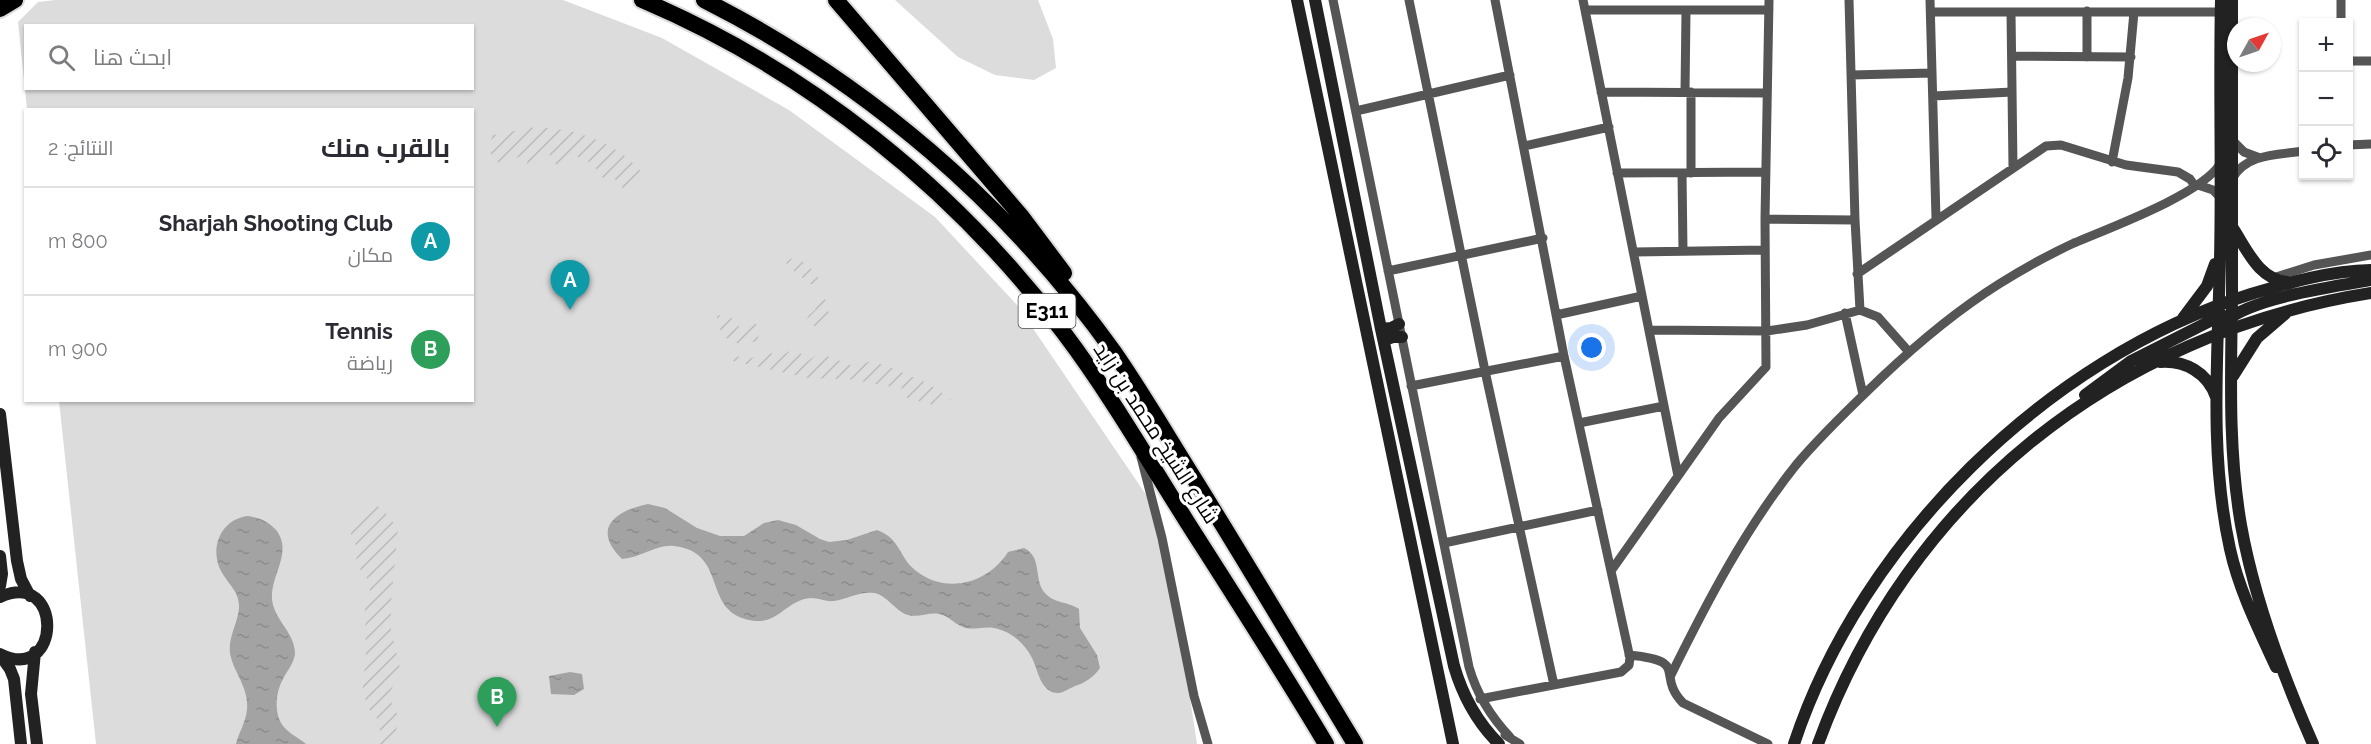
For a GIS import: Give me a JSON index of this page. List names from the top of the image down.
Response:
{
  "streets": {
    "highway": ["E311", "شارع الشيخ محمد بن زايد"]
  },
  "north": "top right",
  "page": {
    "map_buttons": ["+", "−"],
    "search": "ابحث هنا",
    "heading": ["بالقرب منك", "النتائج: 2"],
    "list": [
      {
        "mark": "A",
        "name": "Sharjah Shooting Club",
        "note": "مكان",
        "value": "800 m"
      },
      {
        "mark": "B",
        "name": "Tennis",
        "note": "رياضة",
        "value": "900 m"
      }
    ],
    "pins": ["A", "B"]
  }
}
